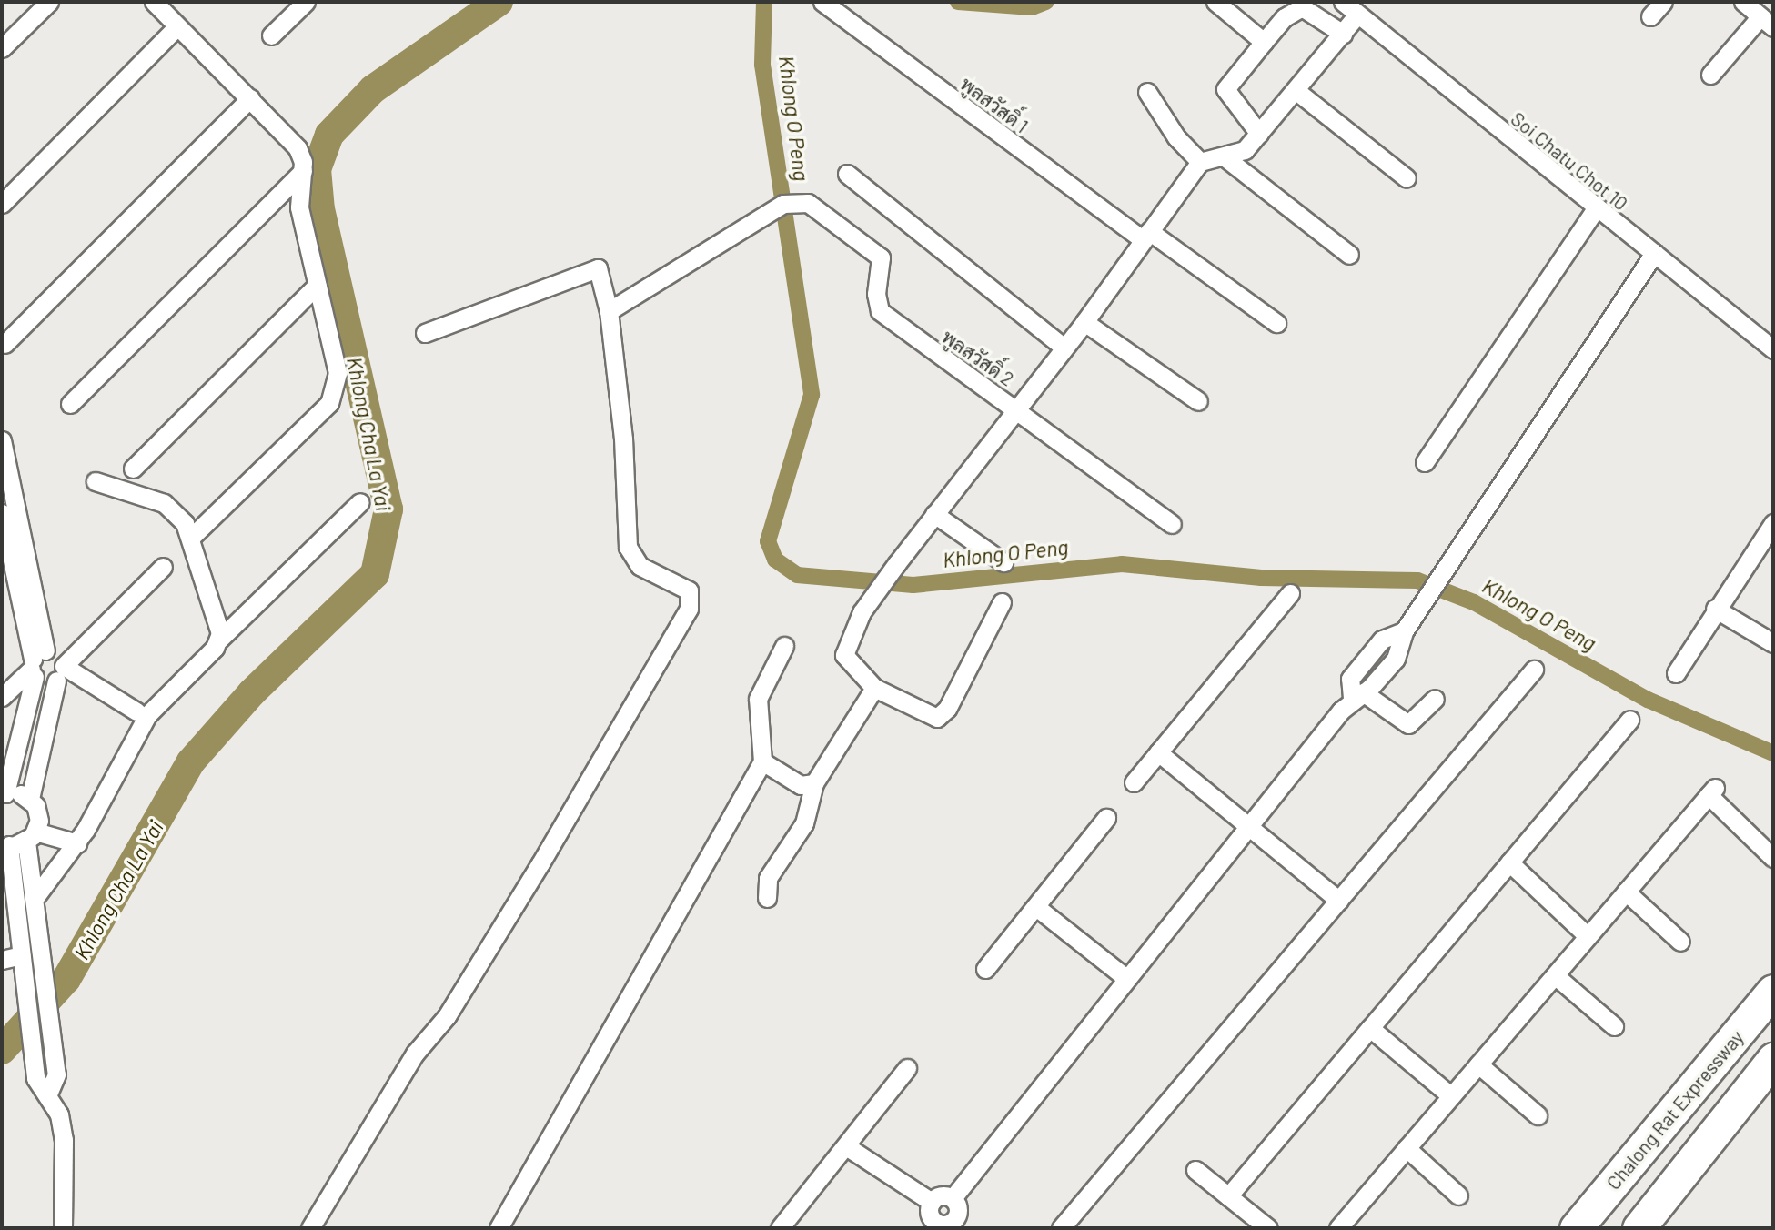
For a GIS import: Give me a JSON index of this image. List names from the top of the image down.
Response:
{
  "streets": {
    "highway": ["Chalong Rat Expressway"],
    "street": ["พูลสวัสดิ์ 1", "Soi Chatu Chot 10", "พูลสวัสดิ์ 2"]
  },
  "water": ["Khlong O Peng", "Khlong Cha La Yai"]
}
